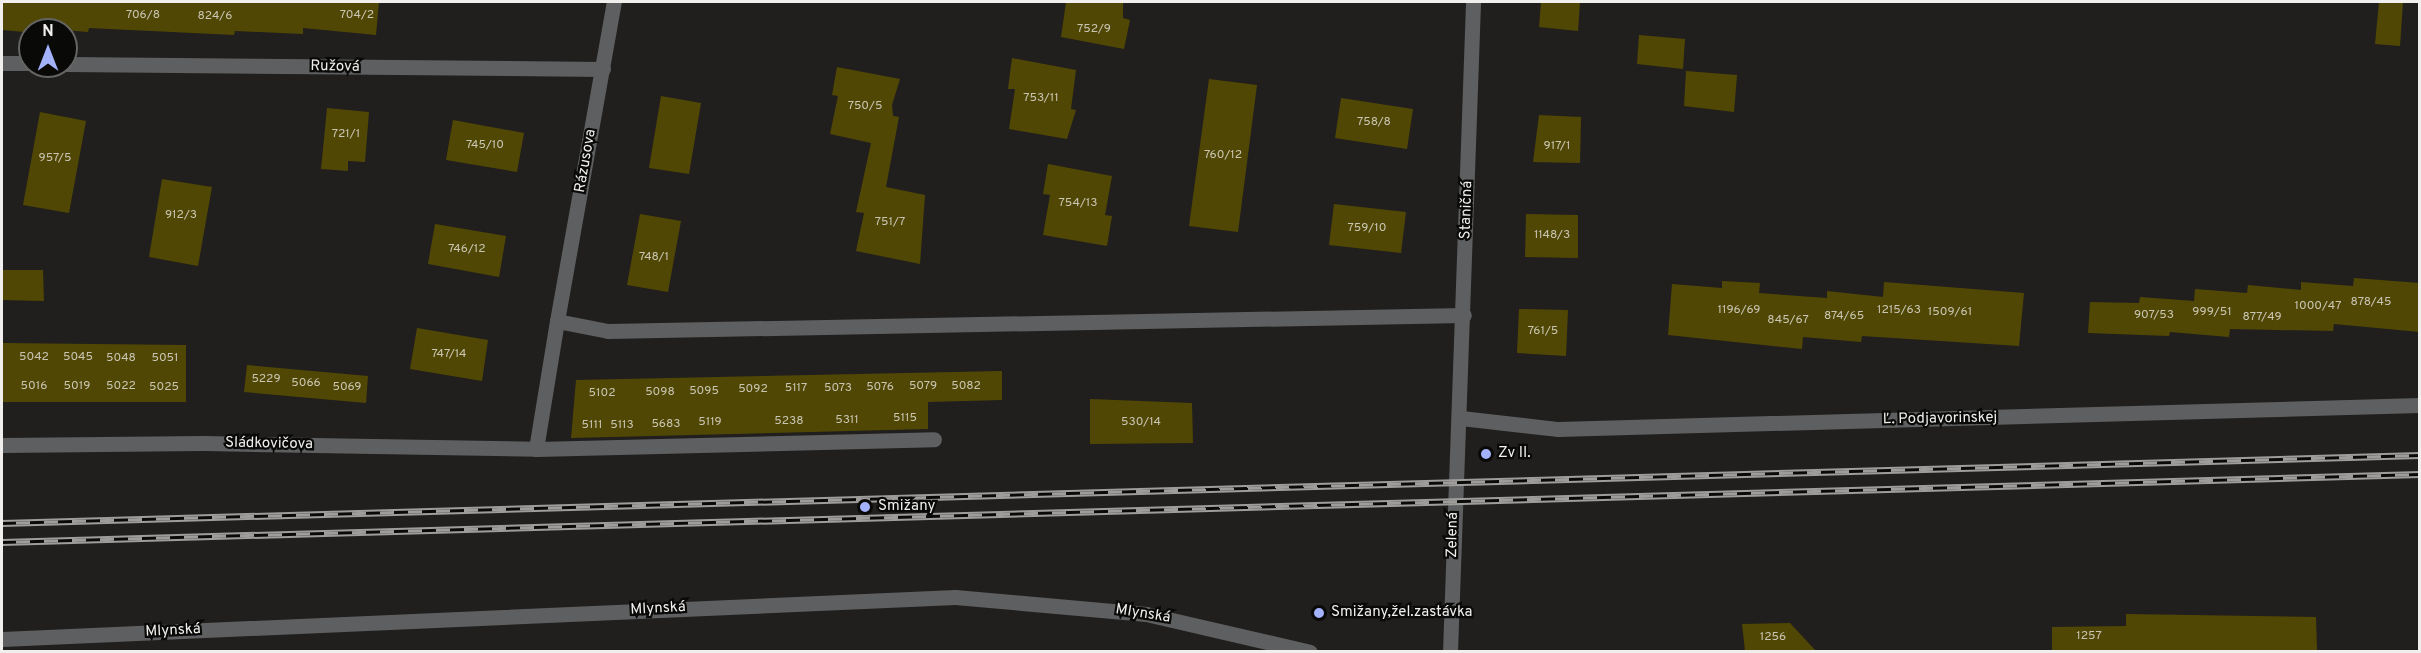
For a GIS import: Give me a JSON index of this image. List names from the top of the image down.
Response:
{
  "streets": {
    "street": [
      "Ružová",
      "Rázusova",
      "Staničná",
      "Ľ. Podjavorinskej",
      "Sládkovičova",
      "Zelená",
      "Mlynská"
    ]
  },
  "crossings": [
    ["Ružová", "Rázusova"],
    ["Rázusova", "Sládkovičova"],
    ["Staničná", "Ľ. Podjavorinskej"],
    ["Staničná", "Zelená"],
    ["Ľ. Podjavorinskej", "Zelená"]
  ],
  "places": ["Zv II.", "Smižany", "Smižany,žel.zastávka"],
  "house_numbers": [
    "706/8",
    "704/2",
    "824/6",
    "752/9",
    "753/11",
    "750/5",
    "758/8",
    "721/1",
    "745/10",
    "917/1",
    "760/12",
    "957/5",
    "754/13",
    "912/3",
    "751/7",
    "759/10",
    "1148/3",
    "746/12",
    "748/1",
    "878/45",
    "1000/47",
    "1196/69",
    "1215/63",
    "1509/61",
    "999/51",
    "907/53",
    "874/65",
    "877/49",
    "845/67",
    "761/5",
    "747/14",
    "5042",
    "5045",
    "5048",
    "5051",
    "5229",
    "5066",
    "5016",
    "5019",
    "5022",
    "5079",
    "5082",
    "5025",
    "5069",
    "5076",
    "5117",
    "5073",
    "5092",
    "5095",
    "5098",
    "5102",
    "5115",
    "5311",
    "5238",
    "5119",
    "530/14",
    "5683",
    "5111",
    "5113",
    "1257",
    "1256"
  ],
  "north": "top"
}
